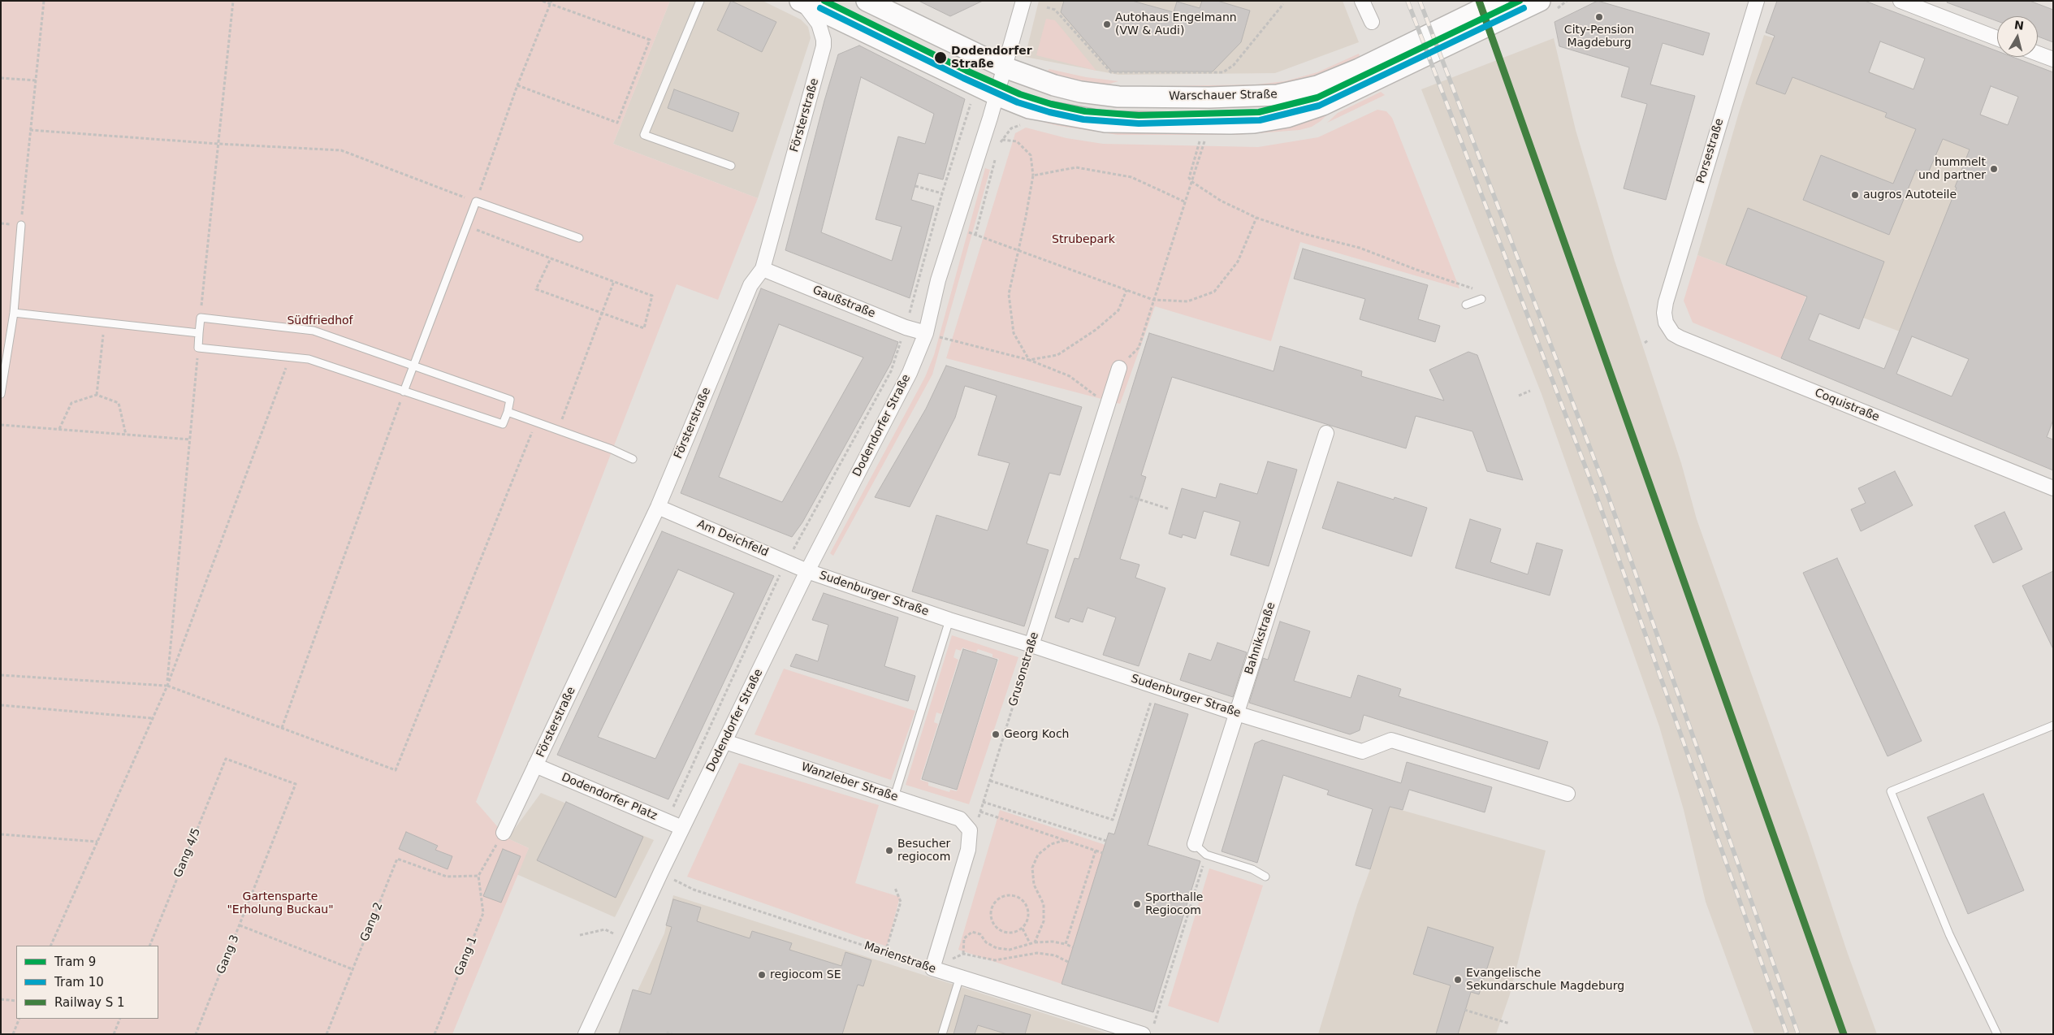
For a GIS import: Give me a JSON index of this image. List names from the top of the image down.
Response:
{
  "streets": {
    "main road": ["Warschauer Straße"],
    "street": [
      "Försterstraße",
      "Porsestraße",
      "Gaußstraße",
      "Coquistraße",
      "Dodendorfer Straße",
      "Am Deichfeld",
      "Sudenburger Straße",
      "Bahnikstraße",
      "Grusonstraße",
      "Wanzleber Straße",
      "Dodendorfer Platz",
      "Marienstraße"
    ],
    "path": [
      "Gang 4/5",
      "Gang 2",
      "Gang 3",
      "Gang 1"
    ]
  },
  "crossings": [
    ["Warschauer Straße", "Dodendorfer Straße"],
    ["Försterstraße", "Gaußstraße"],
    ["Försterstraße", "Am Deichfeld"],
    ["Försterstraße", "Dodendorfer Platz"],
    ["Porsestraße", "Coquistraße"],
    ["Gaußstraße", "Dodendorfer Straße"],
    ["Dodendorfer Straße", "Am Deichfeld"],
    ["Dodendorfer Straße", "Sudenburger Straße"],
    ["Dodendorfer Straße", "Wanzleber Straße"],
    ["Dodendorfer Straße", "Dodendorfer Platz"],
    ["Dodendorfer Straße", "Marienstraße"],
    ["Am Deichfeld", "Sudenburger Straße"],
    ["Sudenburger Straße", "Bahnikstraße"],
    ["Sudenburger Straße", "Grusonstraße"],
    ["Grusonstraße", "Wanzleber Straße"],
    ["Gang 4/5", "Gang 3"],
    ["Gang 2", "Gang 1"]
  ],
  "parks": ["Strubepark", "Südfriedhof", "Gartensparte \"Erholung Buckau\""],
  "places": [
    "City-Pension Magdeburg",
    "Autohaus Engelmann (VW & Audi)",
    "Dodendorfer Straße",
    "hummelt und partner",
    "augros Autoteile",
    "Georg Koch",
    "Besucher regiocom",
    "Sporthalle Regiocom",
    "regiocom SE",
    "Evangelische Sekundarschule Magdeburg"
  ],
  "lines": ["tram line 9", "tram line 10"],
  "legend": ["Tram 9", "Tram 10", "Railway S 1"],
  "north": "top"
}
